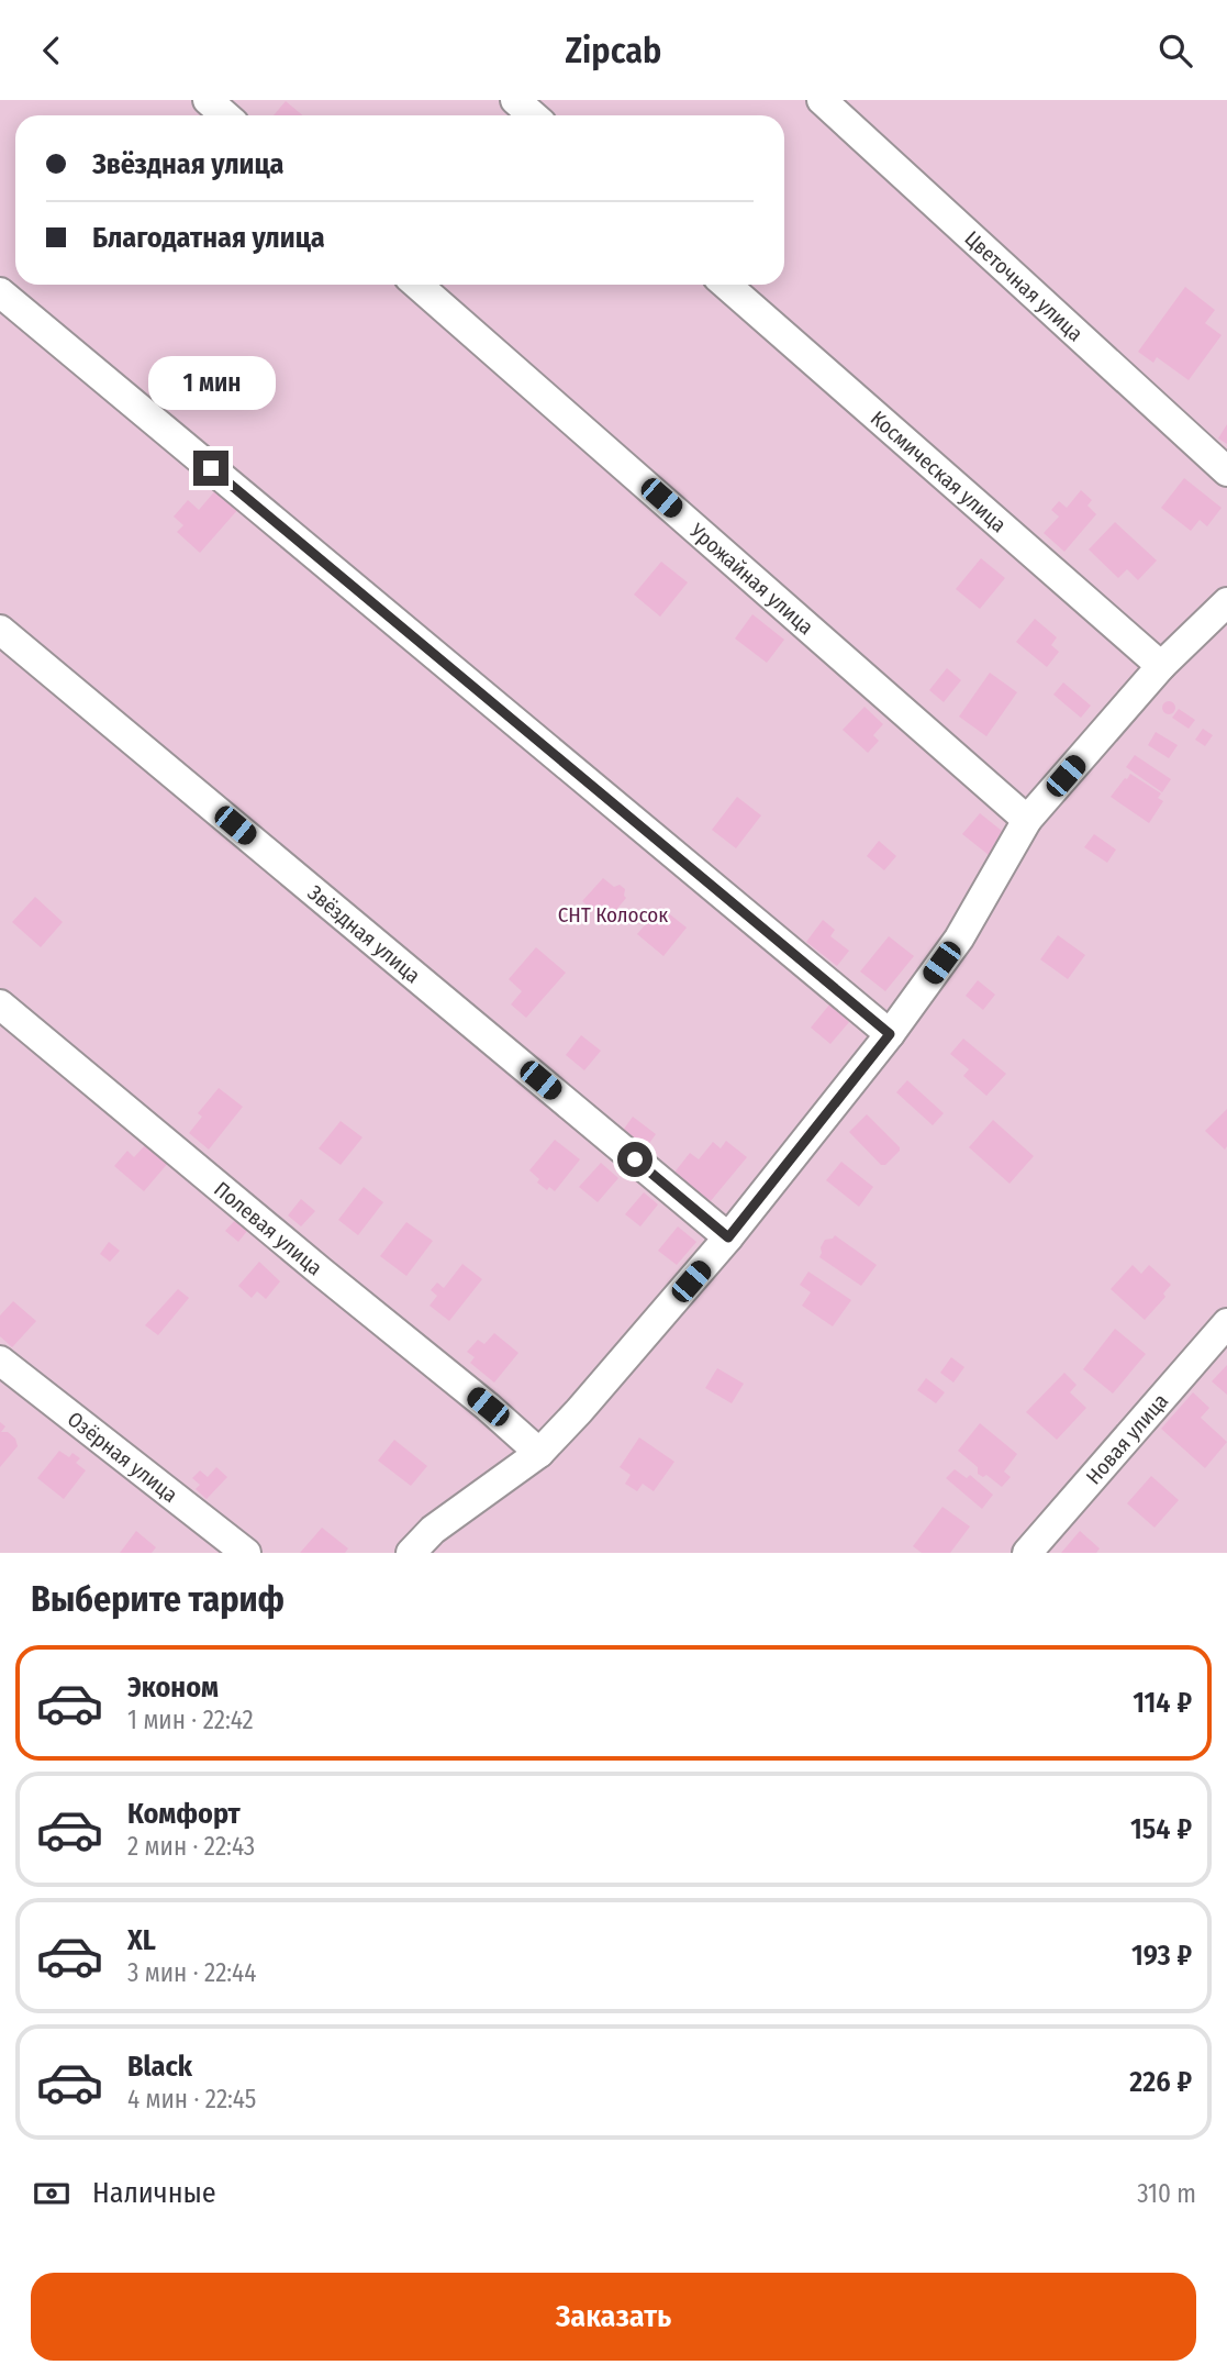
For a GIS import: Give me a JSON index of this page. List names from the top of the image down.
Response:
{
  "streets": {
    "street": [
      "Цветочная улица",
      "Космическая улица",
      "Урожайная улица",
      "Звёздная улица",
      "Полевая улица",
      "Новая улица",
      "Озёрная улица"
    ]
  },
  "parks": ["СНТ Колосок"],
  "page": {
    "header": "Zipcab",
    "banner": ["Звёздная улица", "Благодатная улица"],
    "bubble": "1 мин",
    "heading": "Выберите тариф",
    "list": [
      {
        "name": "Эконом",
        "note": "1 мин · 22:42",
        "value": "114 ₽"
      },
      {
        "name": "Комфорт",
        "note": "2 мин · 22:43",
        "value": "154 ₽"
      },
      {
        "name": "XL",
        "note": "3 мин · 22:44",
        "value": "193 ₽"
      },
      {
        "name": "Black",
        "note": "4 мин · 22:45",
        "value": "226 ₽"
      }
    ],
    "pay": ["Наличные", "310 m"],
    "buttons": "Заказать"
  }
}
